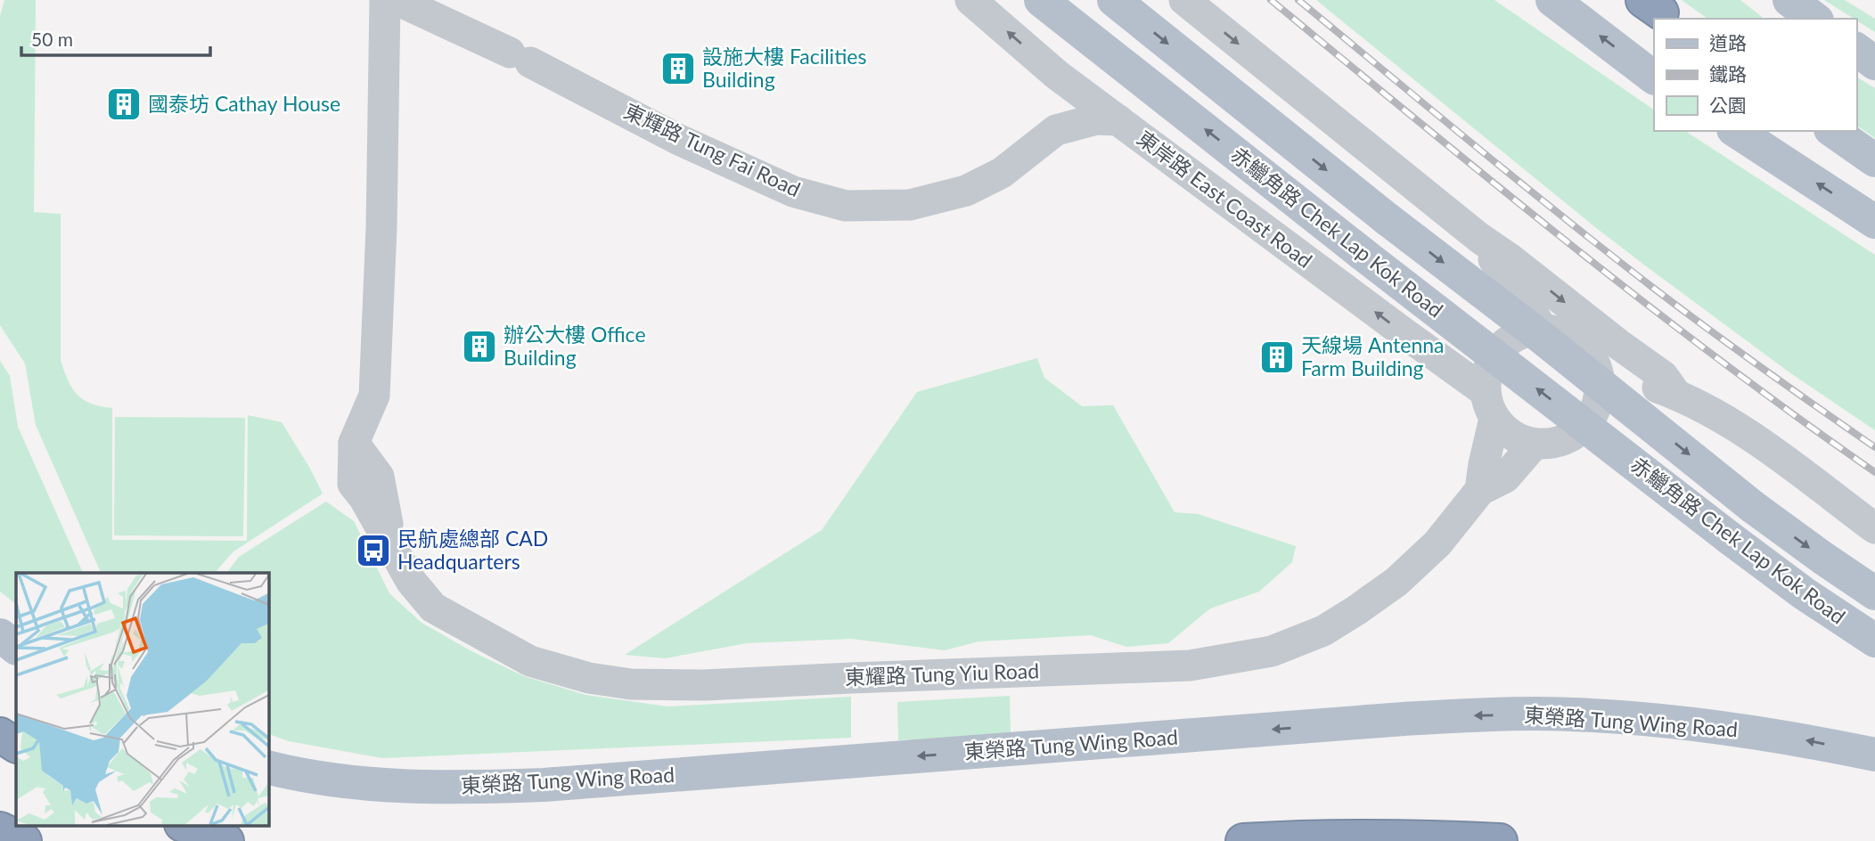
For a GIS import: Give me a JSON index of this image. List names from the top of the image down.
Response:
{
  "streets": {
    "main road": ["赤鱲角路 Chek Lap Kok Road", "東榮路 Tung Wing Road"],
    "street": ["東輝路 Tung Fai Road", "東岸路 East Coast Road", "東耀路 Tung Yiu Road"]
  },
  "crossings": [
    ["東輝路 Tung Fai Road", "東岸路 East Coast Road"],
    ["東岸路 East Coast Road", "東耀路 Tung Yiu Road"]
  ],
  "one_way": ["東榮路 Tung Wing Road"],
  "places": {
    "building": [
      "設施大樓 Facilities Building",
      "國泰坊 Cathay House",
      "辦公大樓 Office Building",
      "天線場 Antenna Farm Building"
    ],
    "bus stop": ["民航處總部 CAD Headquarters"]
  },
  "legend": ["道路", "鐵路", "公園"],
  "scale_bar": "50 m"
}
